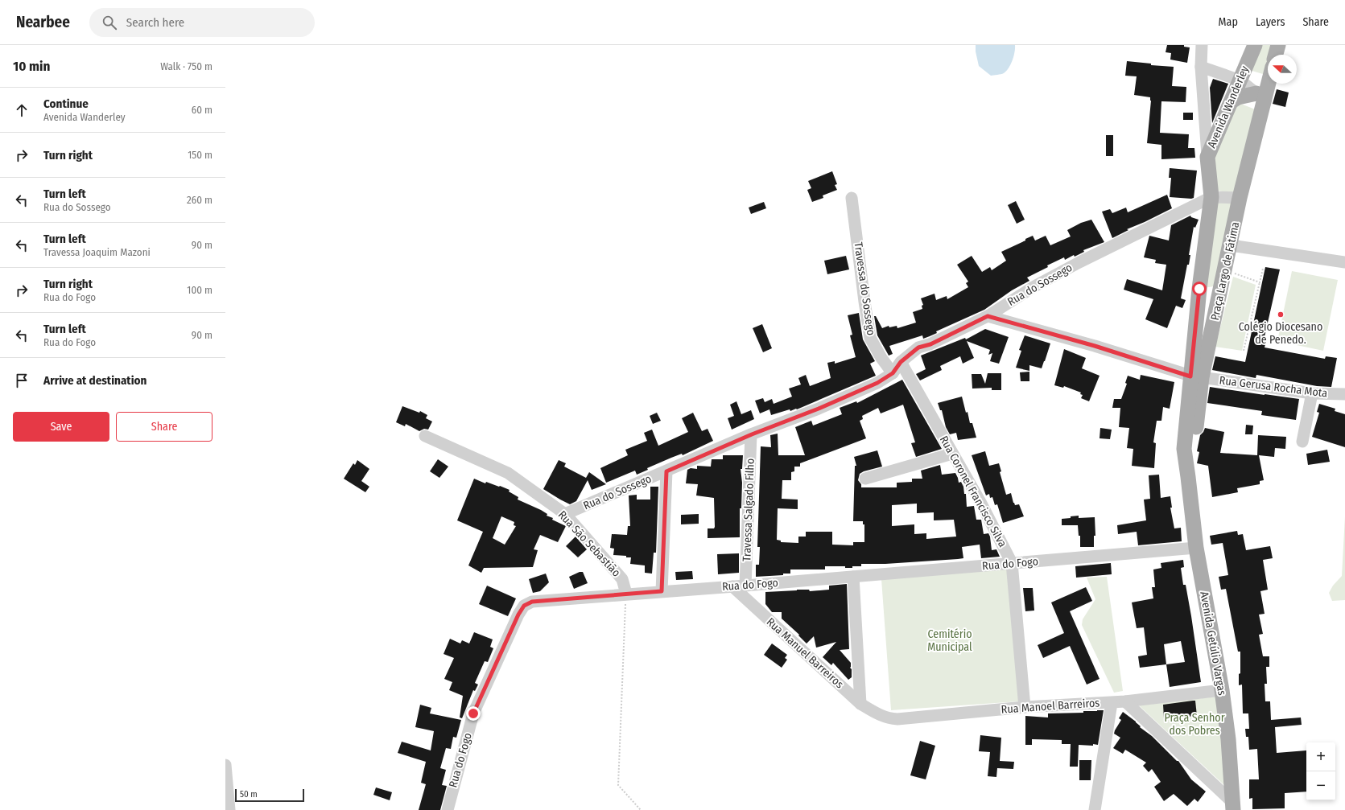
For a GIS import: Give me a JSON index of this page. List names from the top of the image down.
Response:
{
  "streets": {
    "main road": ["Avenida Wanderley", "Praça Largo de Fátima", "Avenida Getúlio Vargas"],
    "street": [
      "Rua do Sossego",
      "Travessa do Sossego",
      "Rua Gerusa Rocha Mota",
      "Rua Coronel Francisco Silva",
      "Travessa Salgado Filho",
      "Rua São Sebastião",
      "Rua do Fogo",
      "Rua Manuel Barreiros",
      "Rua Manoel Barreiros"
    ]
  },
  "crossings": [
    ["Avenida Wanderley", "Praça Largo de Fátima"],
    ["Avenida Wanderley", "Rua do Sossego"],
    ["Avenida Wanderley", "Rua Gerusa Rocha Mota"],
    ["Praça Largo de Fátima", "Rua do Sossego"],
    ["Praça Largo de Fátima", "Rua Gerusa Rocha Mota"],
    ["Praça Largo de Fátima", "Avenida Getúlio Vargas"],
    ["Rua do Sossego", "Travessa do Sossego"],
    ["Rua do Sossego", "Rua Gerusa Rocha Mota"],
    ["Rua do Sossego", "Rua Coronel Francisco Silva"],
    ["Rua do Sossego", "Travessa Salgado Filho"],
    ["Rua do Sossego", "Rua São Sebastião"],
    ["Rua Coronel Francisco Silva", "Rua do Fogo"],
    ["Rua Coronel Francisco Silva", "Rua Manoel Barreiros"],
    ["Travessa Salgado Filho", "Rua do Fogo"],
    ["Rua São Sebastião", "Rua do Fogo"],
    ["Rua do Fogo", "Avenida Getúlio Vargas"],
    ["Rua do Fogo", "Rua Manuel Barreiros"],
    ["Avenida Getúlio Vargas", "Rua Manoel Barreiros"],
    ["Rua Manuel Barreiros", "Rua Manoel Barreiros"]
  ],
  "parks": ["Cemitério Municipal", "Praça Senhor dos Pobres"],
  "places": ["Colégio Diocesano de Penedo."],
  "scale_bar": "50 m",
  "north": "left",
  "page": {
    "header": "Nearbee",
    "search": "Search here",
    "nav": ["Map", "Layers", "Share"],
    "heading": ["10 min", "Walk · 750 m"],
    "list": [
      ["Continue", "Avenida Wanderley", "60 m"],
      ["Turn right", "150 m"],
      ["Turn left", "Rua do Sossego", "260 m"],
      ["Turn left", "Travessa Joaquim Mazoni", "90 m"],
      ["Turn right", "Rua do Fogo", "100 m"],
      ["Turn left", "Rua do Fogo", "90 m"],
      "Arrive at destination"
    ],
    "buttons": ["Save", "Share"],
    "map_buttons": ["+", "−"],
    "scale": "50 m"
  }
}
